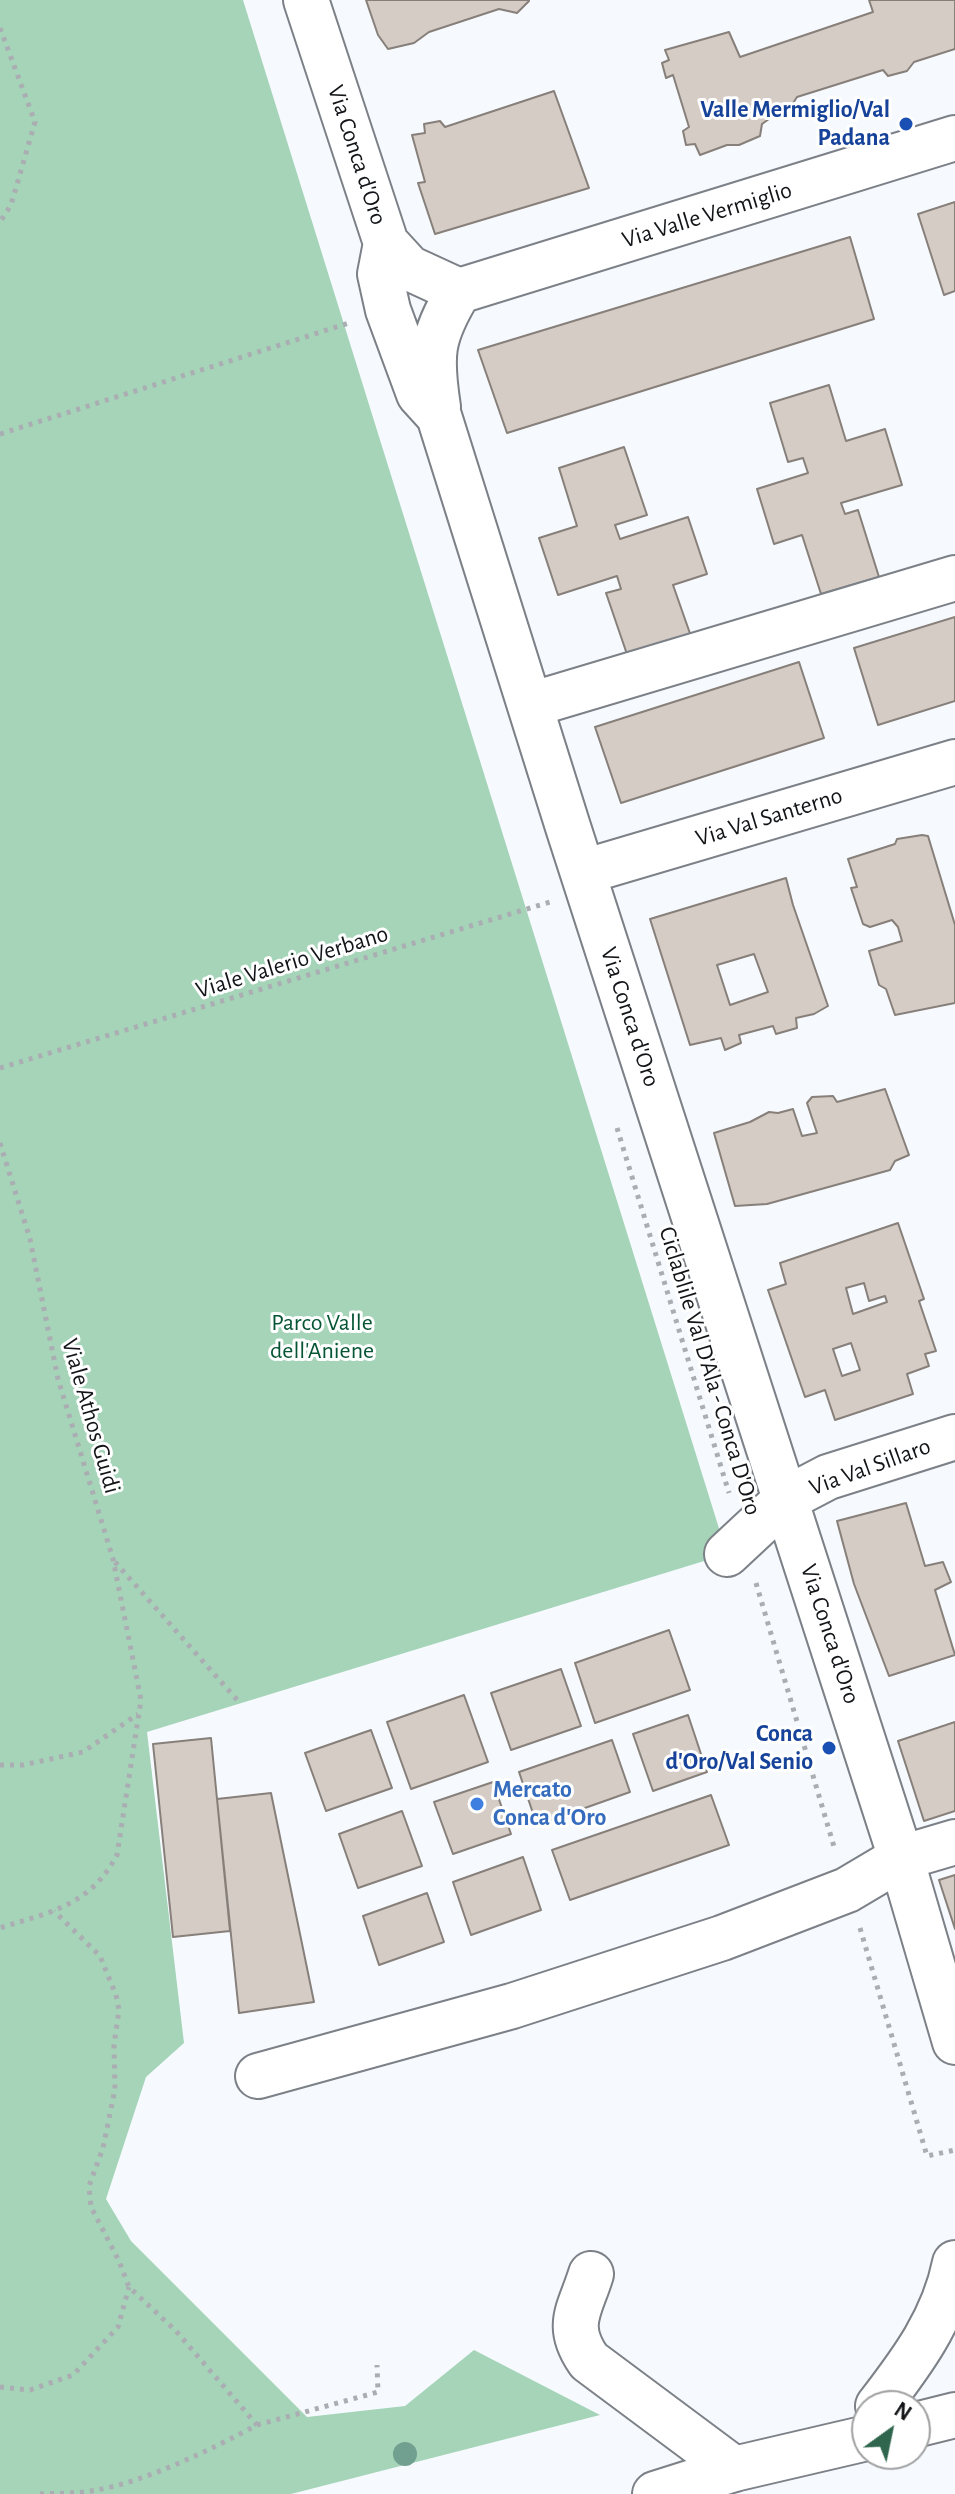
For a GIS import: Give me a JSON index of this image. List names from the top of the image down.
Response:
{
  "streets": {
    "street": [
      "Via Conca d'Oro",
      "Via Valle Vermiglio",
      "Via Val Santerno",
      "Via Val Sillaro"
    ],
    "path": ["Viale Valerio Verbano", "Ciclablile Val D'Ala - Conca D'Oro", "Viale Athos Guidi"]
  },
  "crossings": [
    ["Via Conca d'Oro", "Via Val Santerno"],
    ["Via Conca d'Oro", "Viale Valerio Verbano"],
    ["Via Conca d'Oro", "Via Val Sillaro"],
    ["Via Val Santerno", "Viale Valerio Verbano"],
    ["Ciclablile Val D'Ala - Conca D'Oro", "Via Val Sillaro"]
  ],
  "parks": ["Parco Valle dell'Aniene"],
  "places": ["Valle Mermiglio/Val Padana", "Conca d'Oro/Val Senio", "Mercato Conca d'Oro"],
  "north": "top right"
}
